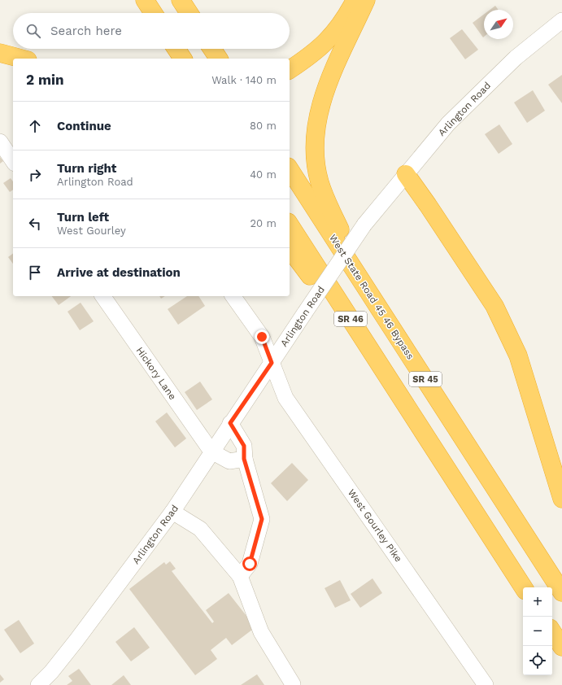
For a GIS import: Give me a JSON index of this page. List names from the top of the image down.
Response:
{
  "streets": {
    "highway": ["West State Road 45 46 Bypass", "SR 46", "SR 45"],
    "street": ["Arlington Road", "Hickory Lane", "West Gourley Pike"]
  },
  "crossings": [
    ["Arlington Road", "Hickory Lane"],
    ["Arlington Road", "West Gourley Pike"],
    ["SR 46", "SR 45"]
  ],
  "north": "top right",
  "page": {
    "search": "Search here",
    "heading": ["2 min", "Walk · 140 m"],
    "list": [
      ["Continue", "80 m"],
      ["Turn right", "Arlington Road", "40 m"],
      ["Turn left", "West Gourley", "20 m"],
      "Arrive at destination"
    ],
    "map_buttons": ["+", "−"]
  }
}
